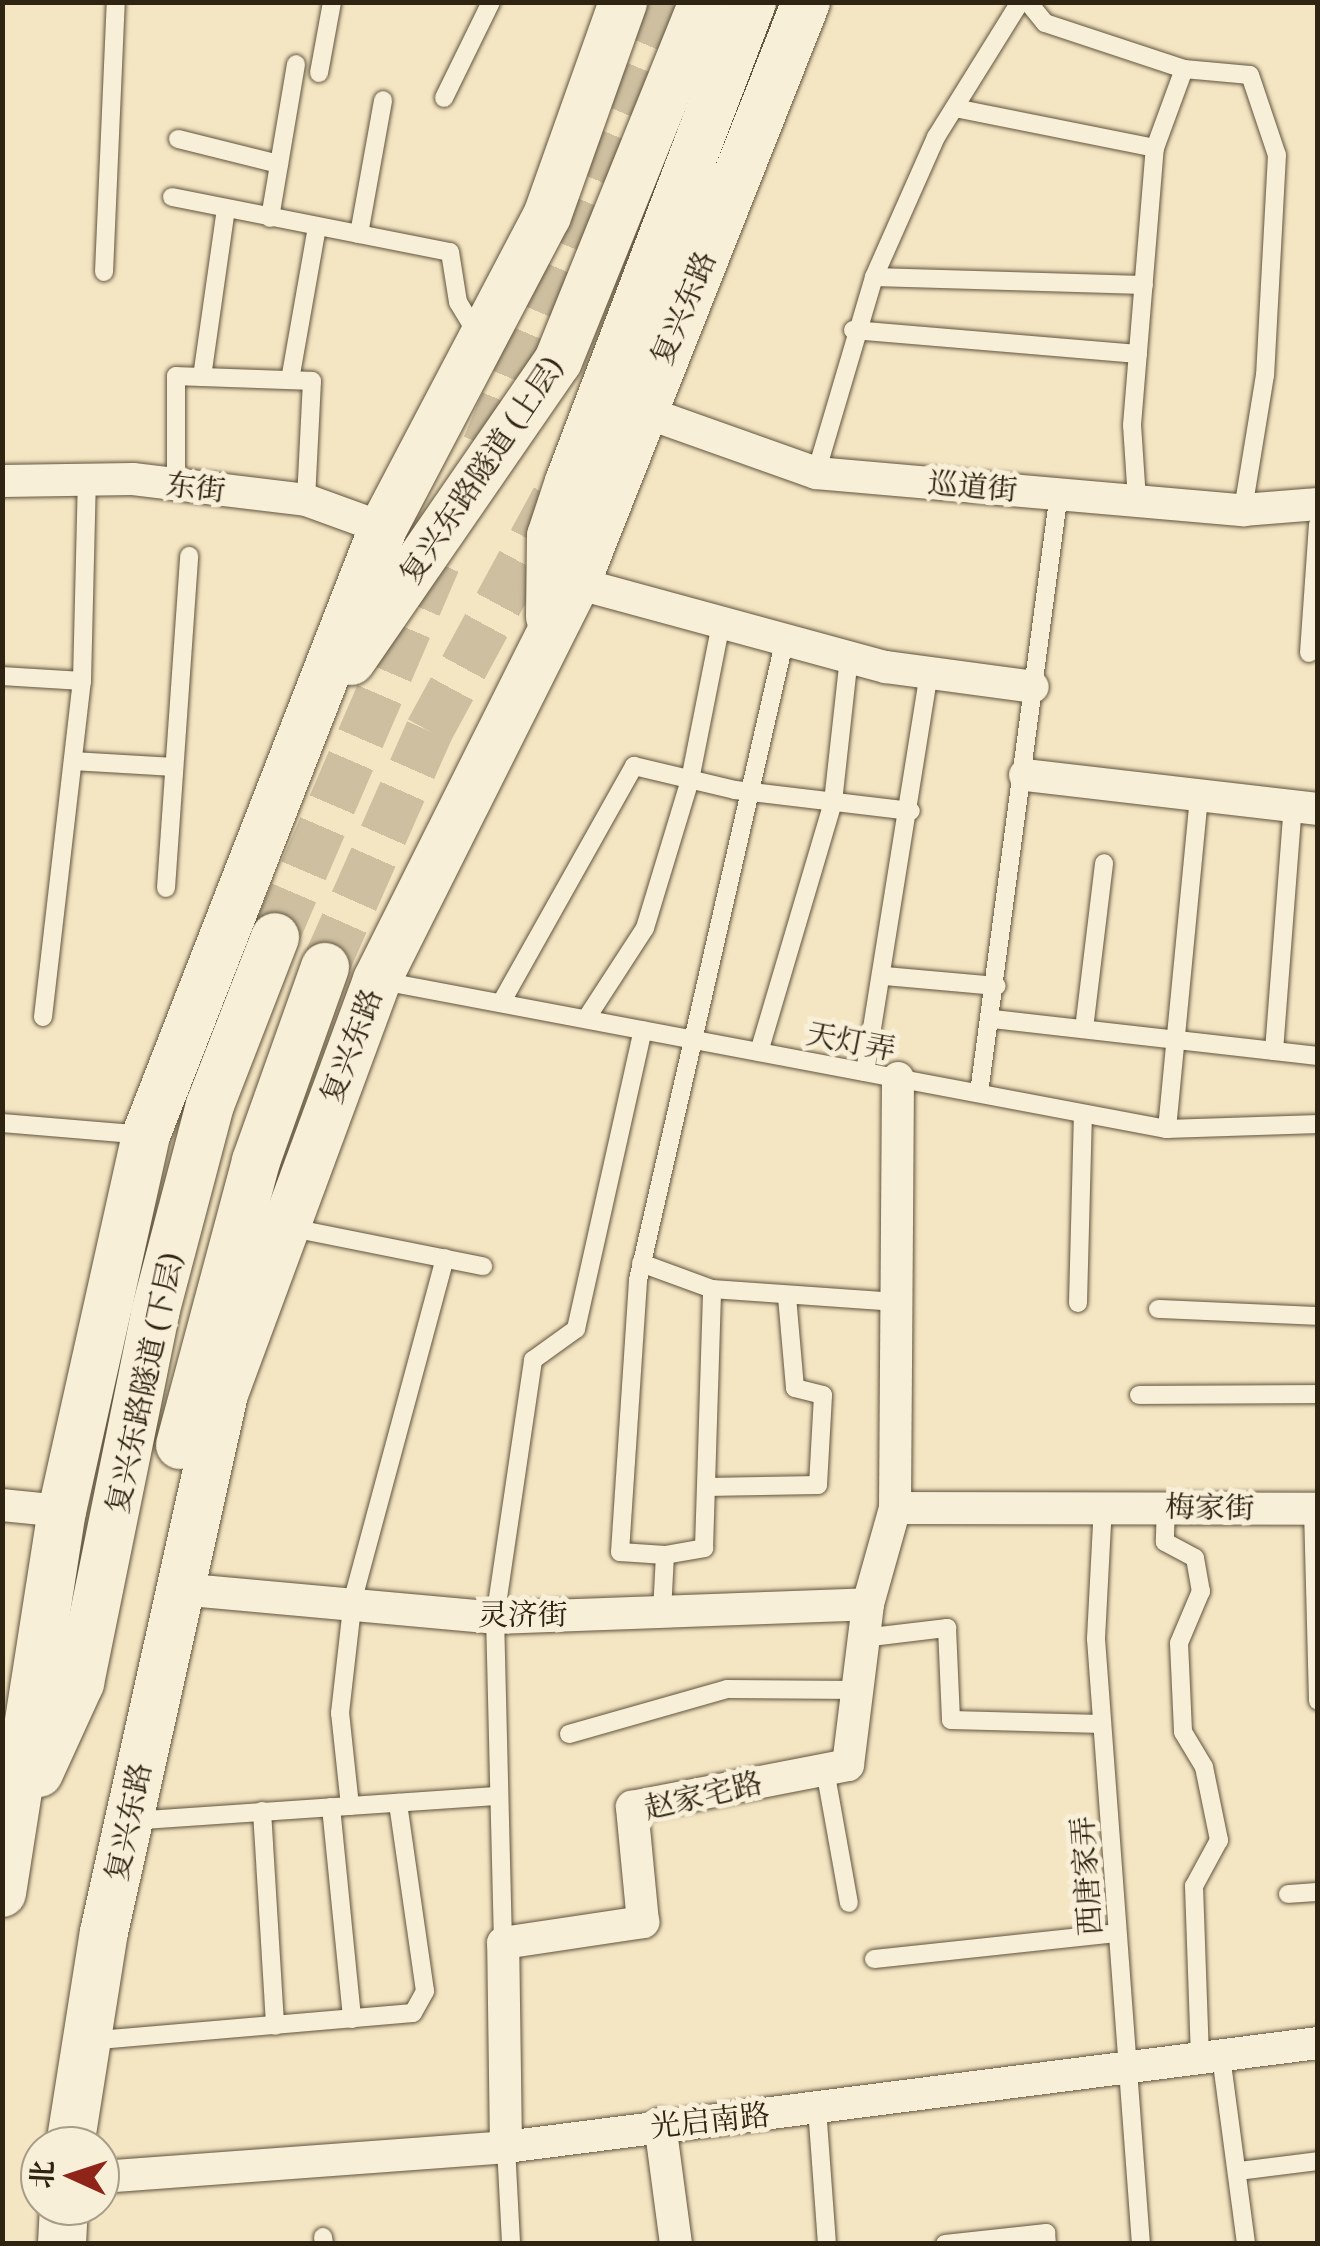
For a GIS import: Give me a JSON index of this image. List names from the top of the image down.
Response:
{
  "streets": {
    "main road": ["复兴东路", "复兴东路隧道 (上层)", "复兴东路隧道 (下层)"],
    "street": [
      "巡道街",
      "东街",
      "梅家街",
      "灵济街",
      "赵家宅路",
      "光启南路"
    ],
    "lane": ["天灯弄", "西唐家弄"]
  },
  "crossings": [
    ["复兴东路", "复兴东路隧道 (上层)"],
    ["复兴东路", "巡道街"],
    ["复兴东路", "天灯弄"],
    ["复兴东路", "复兴东路隧道 (下层)"],
    ["复兴东路", "灵济街"],
    ["梅家街", "西唐家弄"],
    ["西唐家弄", "光启南路"]
  ],
  "north": "left"
}
